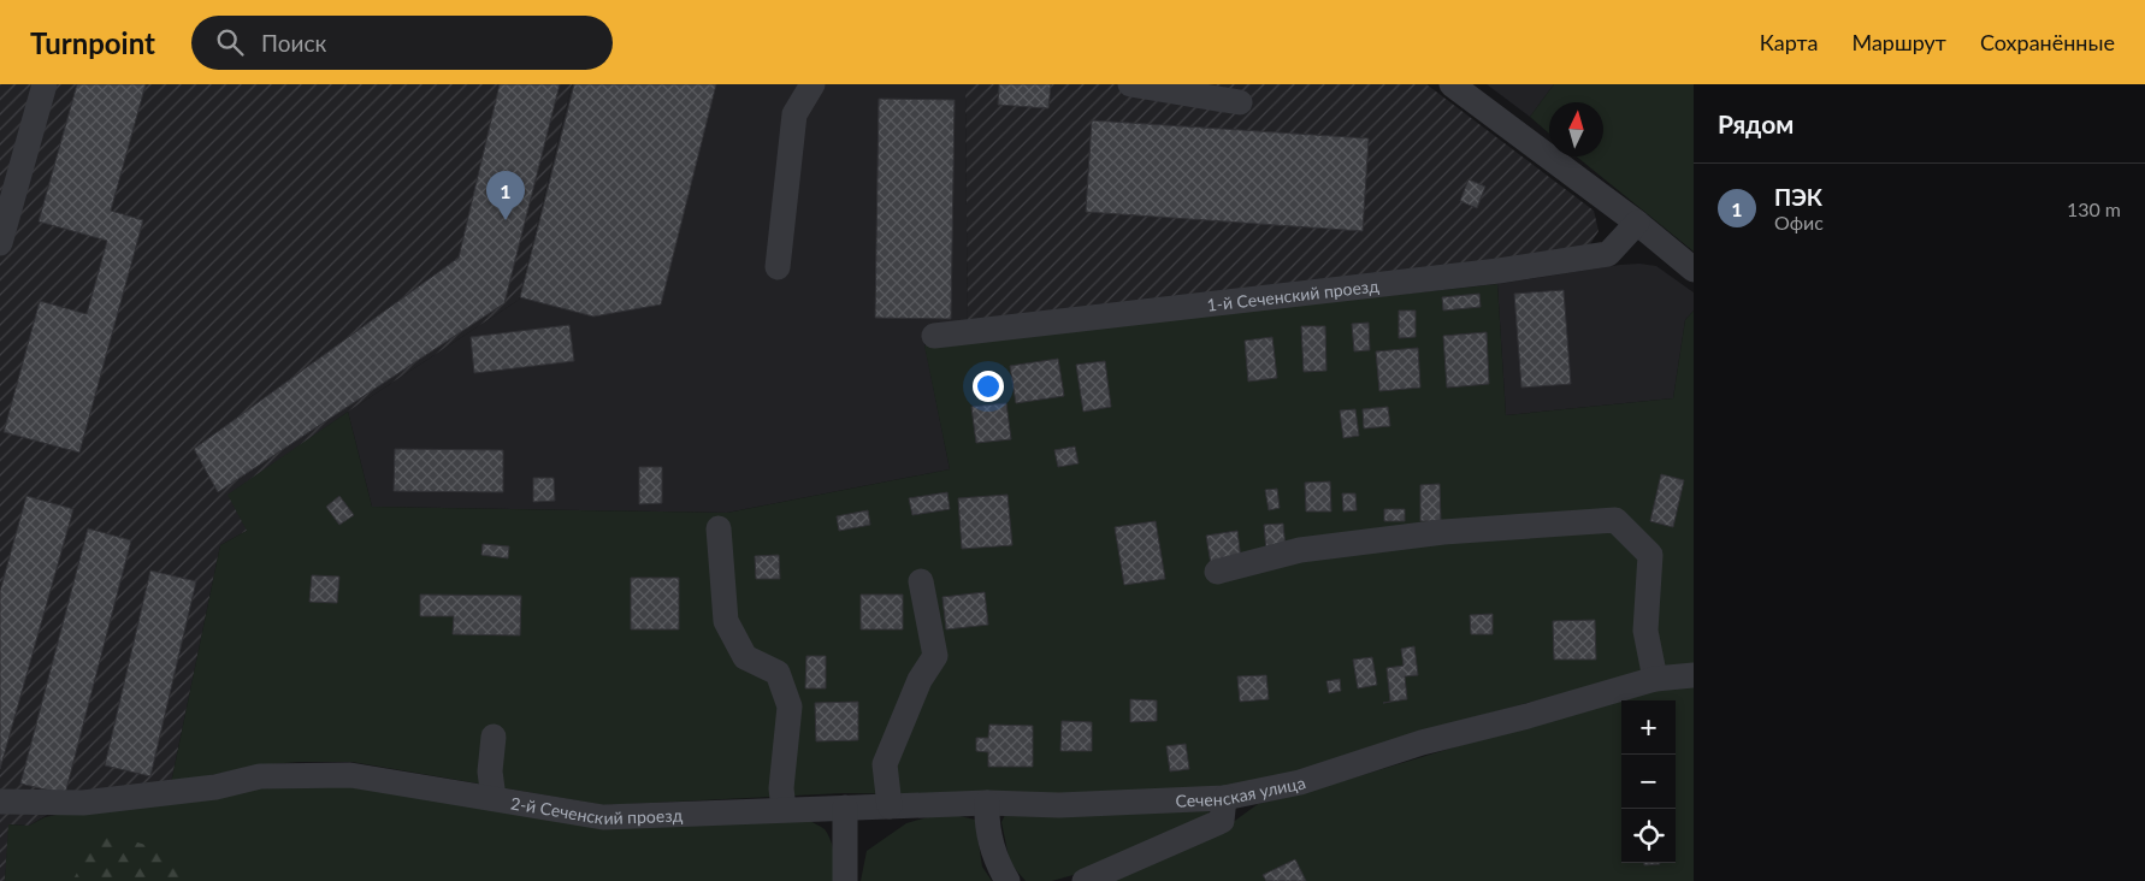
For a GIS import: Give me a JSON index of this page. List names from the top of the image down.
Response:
{
  "streets": {
    "street": ["1-й Сеченский проезд", "Сеченская улица", "2-й Сеченский проезд"]
  },
  "crossings": [
    ["Сеченская улица", "2-й Сеченский проезд"]
  ],
  "north": "top",
  "page": {
    "header": "Turnpoint",
    "search": "Поиск",
    "nav": ["Карта", "Маршрут", "Сохранённые"],
    "heading": "Рядом",
    "list": [
      {
        "mark": "1",
        "name": "ПЭК",
        "note": "Офис",
        "value": "130 m"
      }
    ],
    "pins": "1",
    "map_buttons": ["+", "−"]
  }
}
